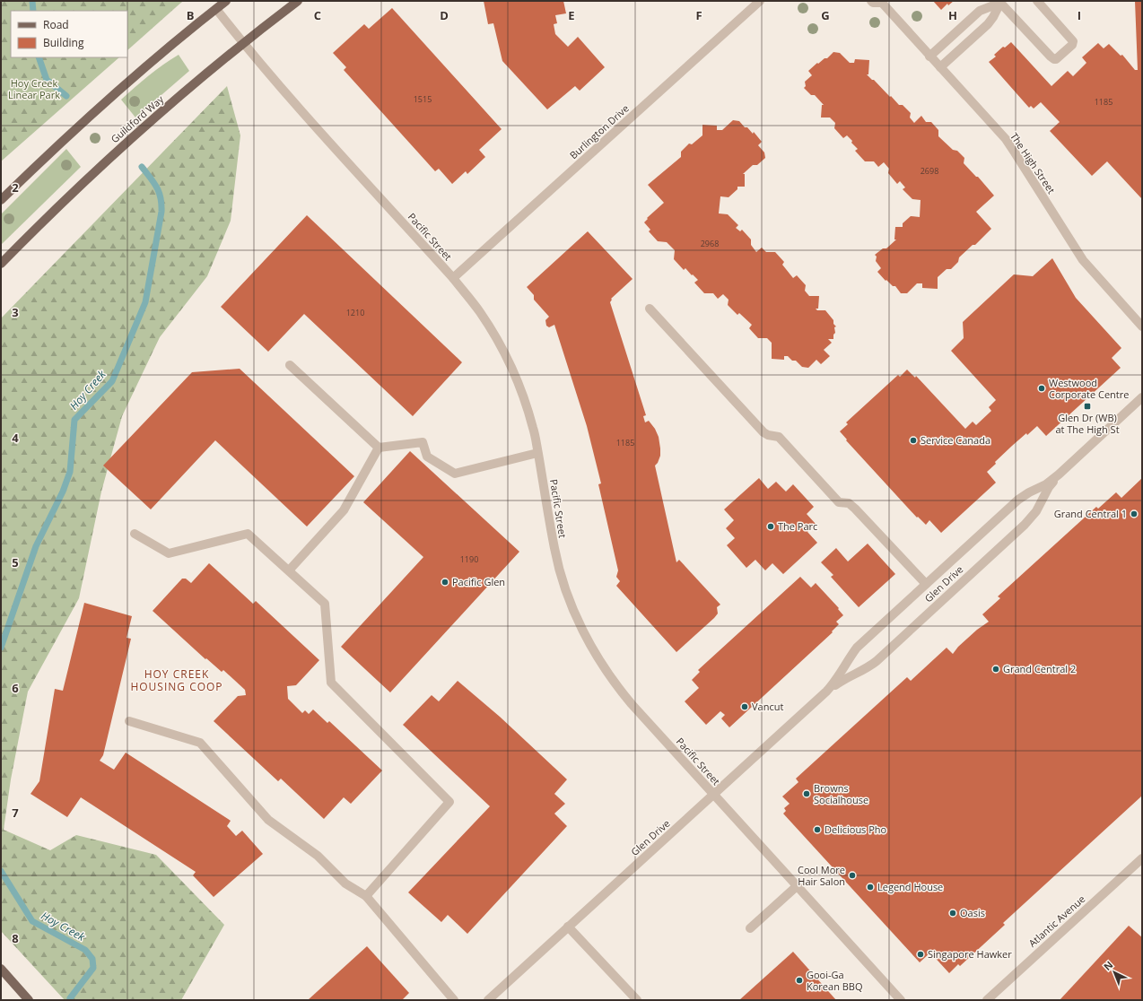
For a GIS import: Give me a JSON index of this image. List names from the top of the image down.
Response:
{
  "streets": {
    "main road": ["Guildford Way"],
    "street": [
      "Burlington Drive",
      "The High Street",
      "Pacific Street",
      "Glen Drive",
      "Atlantic Avenue"
    ]
  },
  "crossings": [
    ["Guildford Way", "Pacific Street"],
    ["Burlington Drive", "Pacific Street"],
    ["Pacific Street", "Glen Drive"]
  ],
  "districts": ["HOY CREEK HOUSING COOP"],
  "water": ["Hoy Creek"],
  "parks": ["Hoy Creek Linear Park"],
  "places": {
    "other": [
      "Westwood Corporate Centre",
      "Service Canada",
      "Grand Central 1",
      "The Parc",
      "Pacific Glen",
      "Grand Central 2",
      "Vancut",
      "Browns Socialhouse",
      "Delicious Pho",
      "Cool More Hair Salon",
      "Legend House",
      "Oasis",
      "Singapore Hawker",
      "Gooi-Ga Korean BBQ"
    ],
    "transit": ["Glen Dr (WB) at The High St"]
  },
  "house_numbers": [
    "1515",
    "1185",
    "2698",
    "2968",
    "1210",
    "1185",
    "1190"
  ],
  "legend": ["Road", "Building"],
  "north": "top left",
  "grid": {
    "columns": [
      "B",
      "C",
      "D",
      "E",
      "F",
      "G",
      "H",
      "I"
    ],
    "rows": [
      "2",
      "3",
      "4",
      "5",
      "6",
      "7",
      "8"
    ]
  }
}
